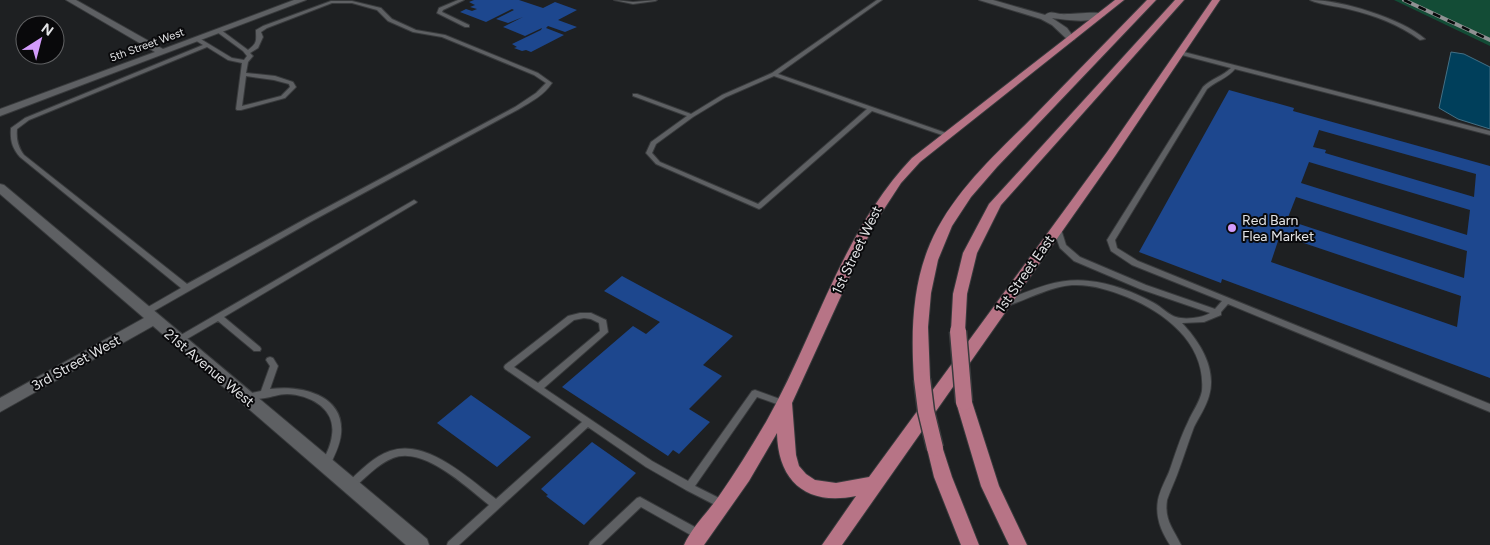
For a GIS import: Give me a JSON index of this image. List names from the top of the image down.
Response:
{
  "streets": {
    "main road": ["1st Street West", "1st Street East"],
    "street": ["5th Street West", "3rd Street West", "21st Avenue West"]
  },
  "crossings": [
    ["3rd Street West", "21st Avenue West"]
  ],
  "places": ["Red Barn Flea Market"],
  "north": "top right"
}
